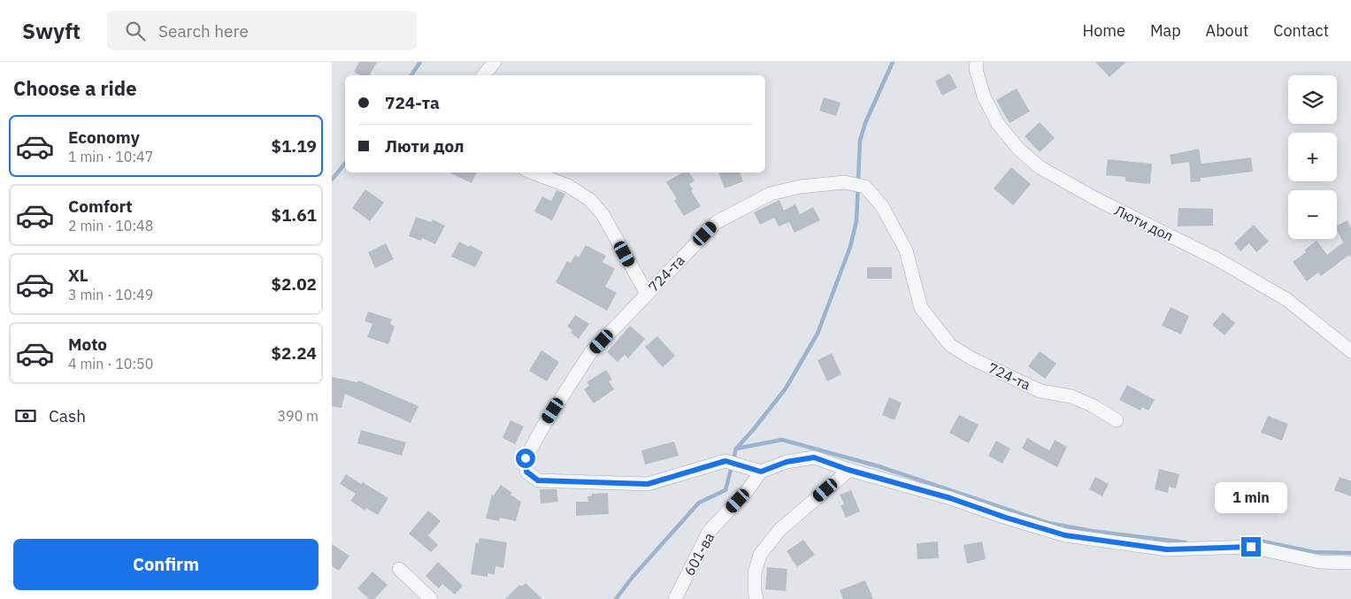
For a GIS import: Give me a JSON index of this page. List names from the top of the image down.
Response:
{
  "streets": {
    "street": ["Люти дол", "724-та", "601-ва"]
  },
  "crossings": [
    ["724-та", "601-ва"]
  ],
  "page": {
    "header": "Swyft",
    "search": "Search here",
    "nav": [
      "Home",
      "Map",
      "About",
      "Contact"
    ],
    "heading": "Choose a ride",
    "map_buttons": ["+", "−"],
    "banner": ["724-та", "Люти дол"],
    "list": [
      {
        "name": "Economy",
        "note": "1 min · 10:47",
        "value": "$1.19"
      },
      {
        "name": "Comfort",
        "note": "2 min · 10:48",
        "value": "$1.61"
      },
      {
        "name": "XL",
        "note": "3 min · 10:49",
        "value": "$2.02"
      },
      {
        "name": "Moto",
        "note": "4 min · 10:50",
        "value": "$2.24"
      }
    ],
    "pay": ["Cash", "390 m"],
    "bubble": "1 min",
    "buttons": "Confirm"
  }
}
